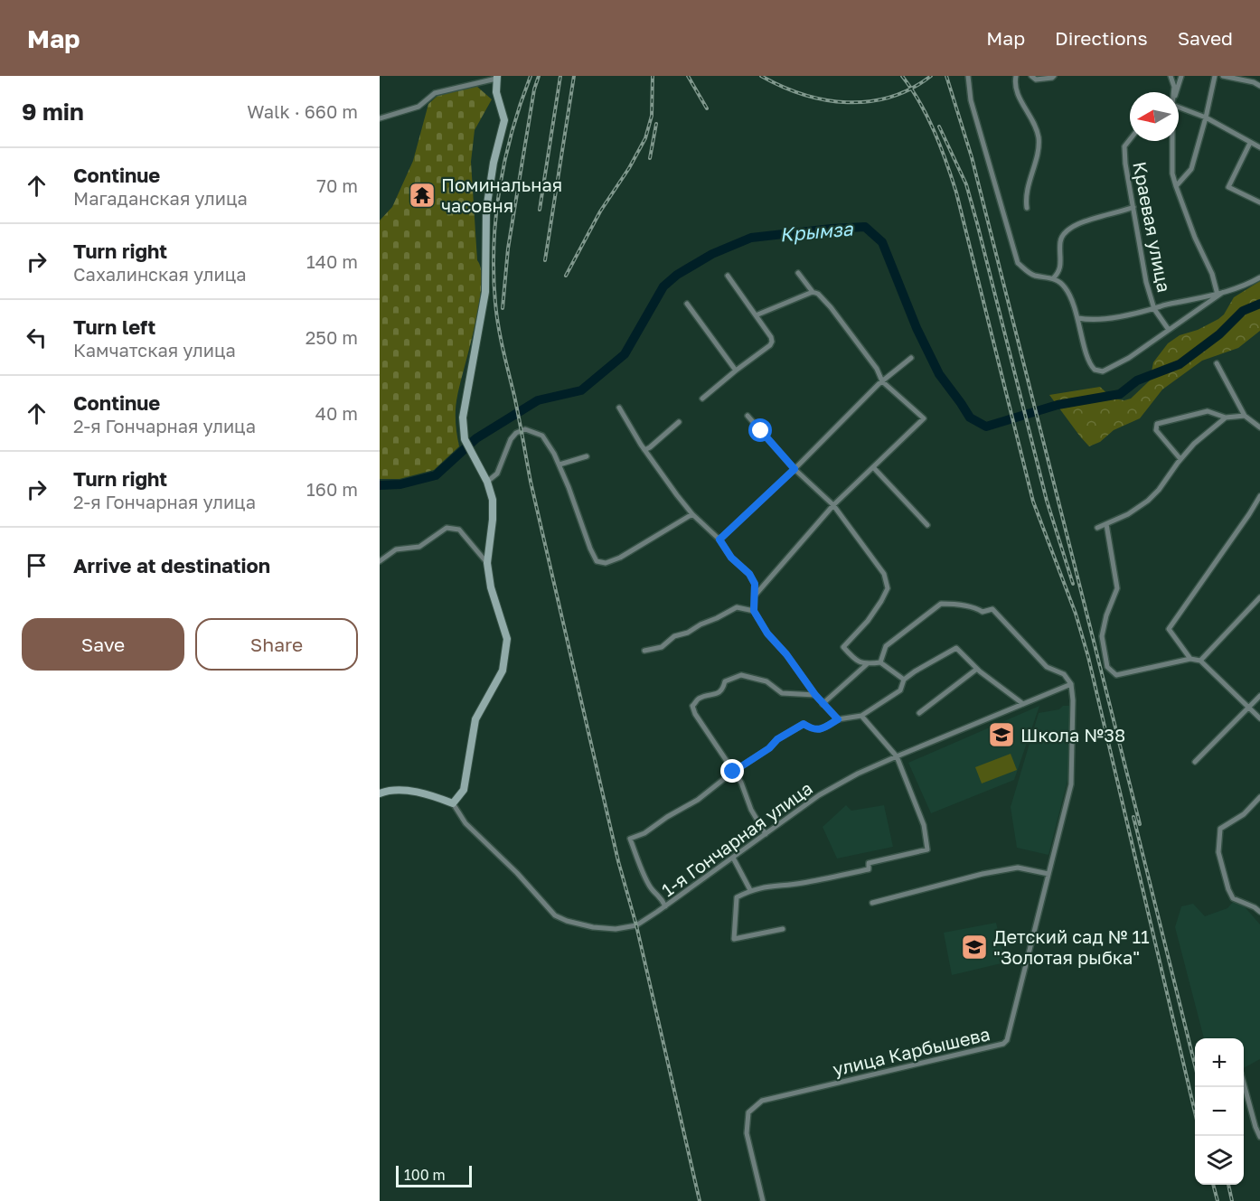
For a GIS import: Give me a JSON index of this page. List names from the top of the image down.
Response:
{
  "streets": {
    "street": ["Краевая улица", "1-я Гончарная улица", "улица Карбышева"]
  },
  "crossings": [
    ["1-я Гончарная улица", "улица Карбышева"]
  ],
  "water": ["Крымза"],
  "places": {
    "temple": ["Поминальная часовня"],
    "school or university": ["Школа №38", "Детский сад № 11 \"Золотая рыбка\""]
  },
  "scale_bar": "100 m",
  "north": "left",
  "page": {
    "header": "Map",
    "nav": ["Map", "Directions", "Saved"],
    "heading": ["9 min", "Walk · 660 m"],
    "list": [
      ["Continue", "Магаданская улица", "70 m"],
      ["Turn right", "Сахалинская улица", "140 m"],
      ["Turn left", "Камчатская улица", "250 m"],
      ["Continue", "2-я Гончарная улица", "40 m"],
      ["Turn right", "2-я Гончарная улица", "160 m"],
      "Arrive at destination"
    ],
    "buttons": ["Save", "Share"],
    "map_buttons": ["+", "−"],
    "scale": "100 m"
  }
}
